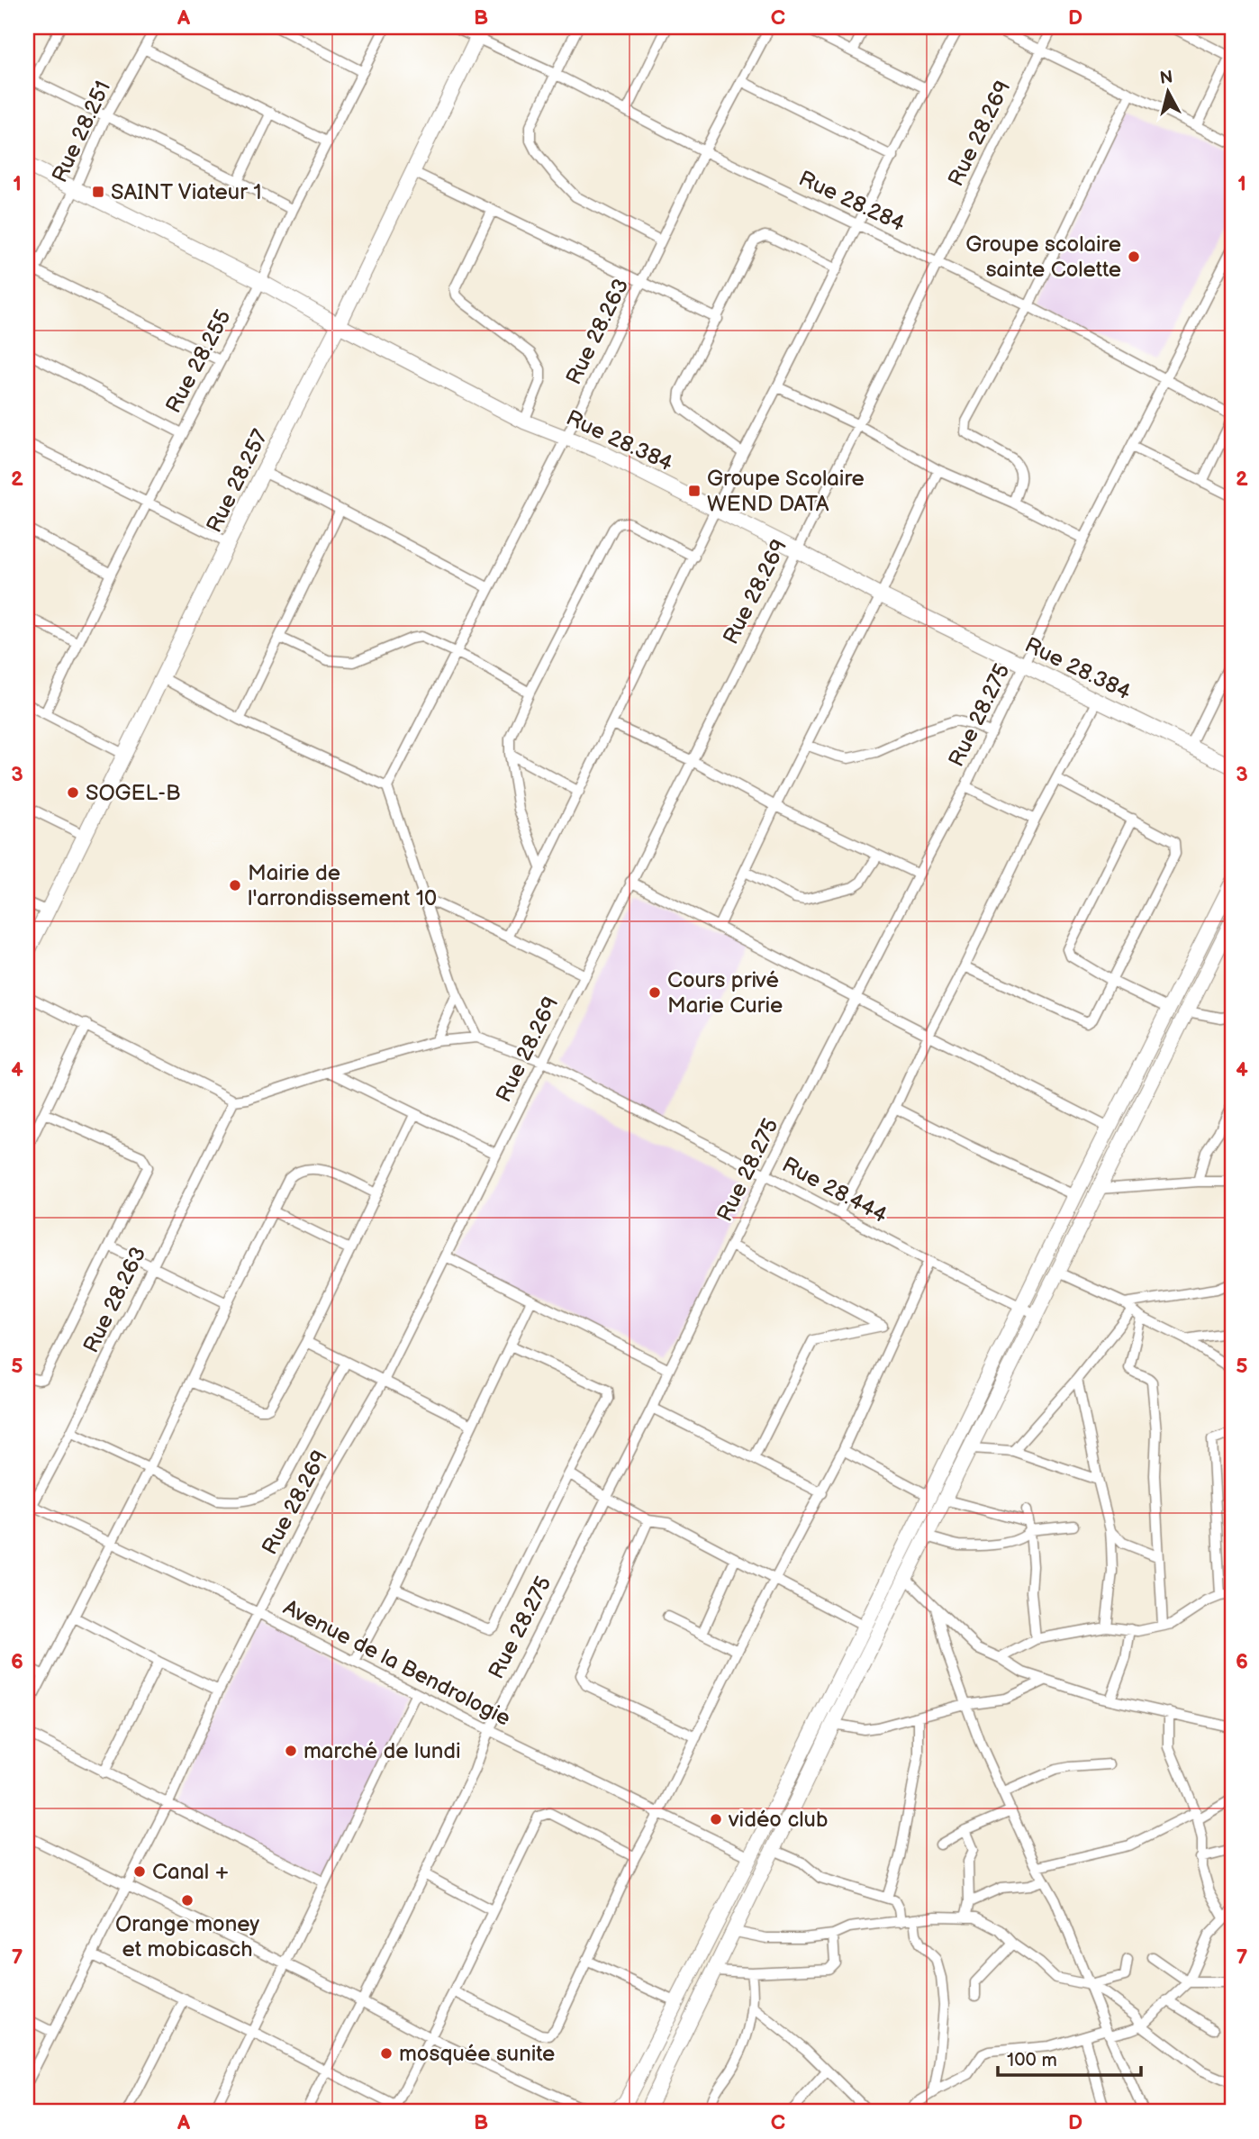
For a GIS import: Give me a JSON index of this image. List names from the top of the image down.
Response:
{
  "streets": {
    "main road": ["Rue 28.384", "Rue 28.257"],
    "street": [
      "Rue 28.251",
      "Rue 28.269",
      "Rue 28.284",
      "Rue 28.263",
      "Rue 28.255",
      "Rue 28.275",
      "Rue 28.444",
      "Avenue de la Bendrologie"
    ]
  },
  "crossings": [
    ["Rue 28.251", "Rue 28.384"],
    ["Rue 28.269", "Rue 28.284"],
    ["Rue 28.269", "Rue 28.384"],
    ["Rue 28.269", "Rue 28.444"],
    ["Rue 28.269", "Avenue de la Bendrologie"],
    ["Rue 28.284", "Rue 28.263"],
    ["Rue 28.284", "Rue 28.257"],
    ["Rue 28.284", "Rue 28.275"],
    ["Rue 28.263", "Rue 28.384"],
    ["Rue 28.263", "Avenue de la Bendrologie"],
    ["Rue 28.255", "Rue 28.384"],
    ["Rue 28.384", "Rue 28.257"],
    ["Rue 28.384", "Rue 28.275"],
    ["Rue 28.275", "Rue 28.444"],
    ["Rue 28.275", "Avenue de la Bendrologie"]
  ],
  "places": {
    "transit": ["SAINT Viateur 1", "Groupe Scolaire WEND DATA"],
    "other": [
      "Groupe scolaire sainte Colette",
      "SOGEL-B",
      "Mairie de l'arrondissement 10",
      "Cours privé Marie Curie",
      "marché de lundi",
      "vidéo club",
      "Canal +",
      "Orange money et mobicasch",
      "mosquée sunite"
    ]
  },
  "scale_bar": "100 m",
  "north": "top",
  "grid": {
    "columns": [
      "A",
      "B",
      "C",
      "D"
    ],
    "rows": [
      "1",
      "2",
      "3",
      "4",
      "5",
      "6",
      "7"
    ]
  }
}
